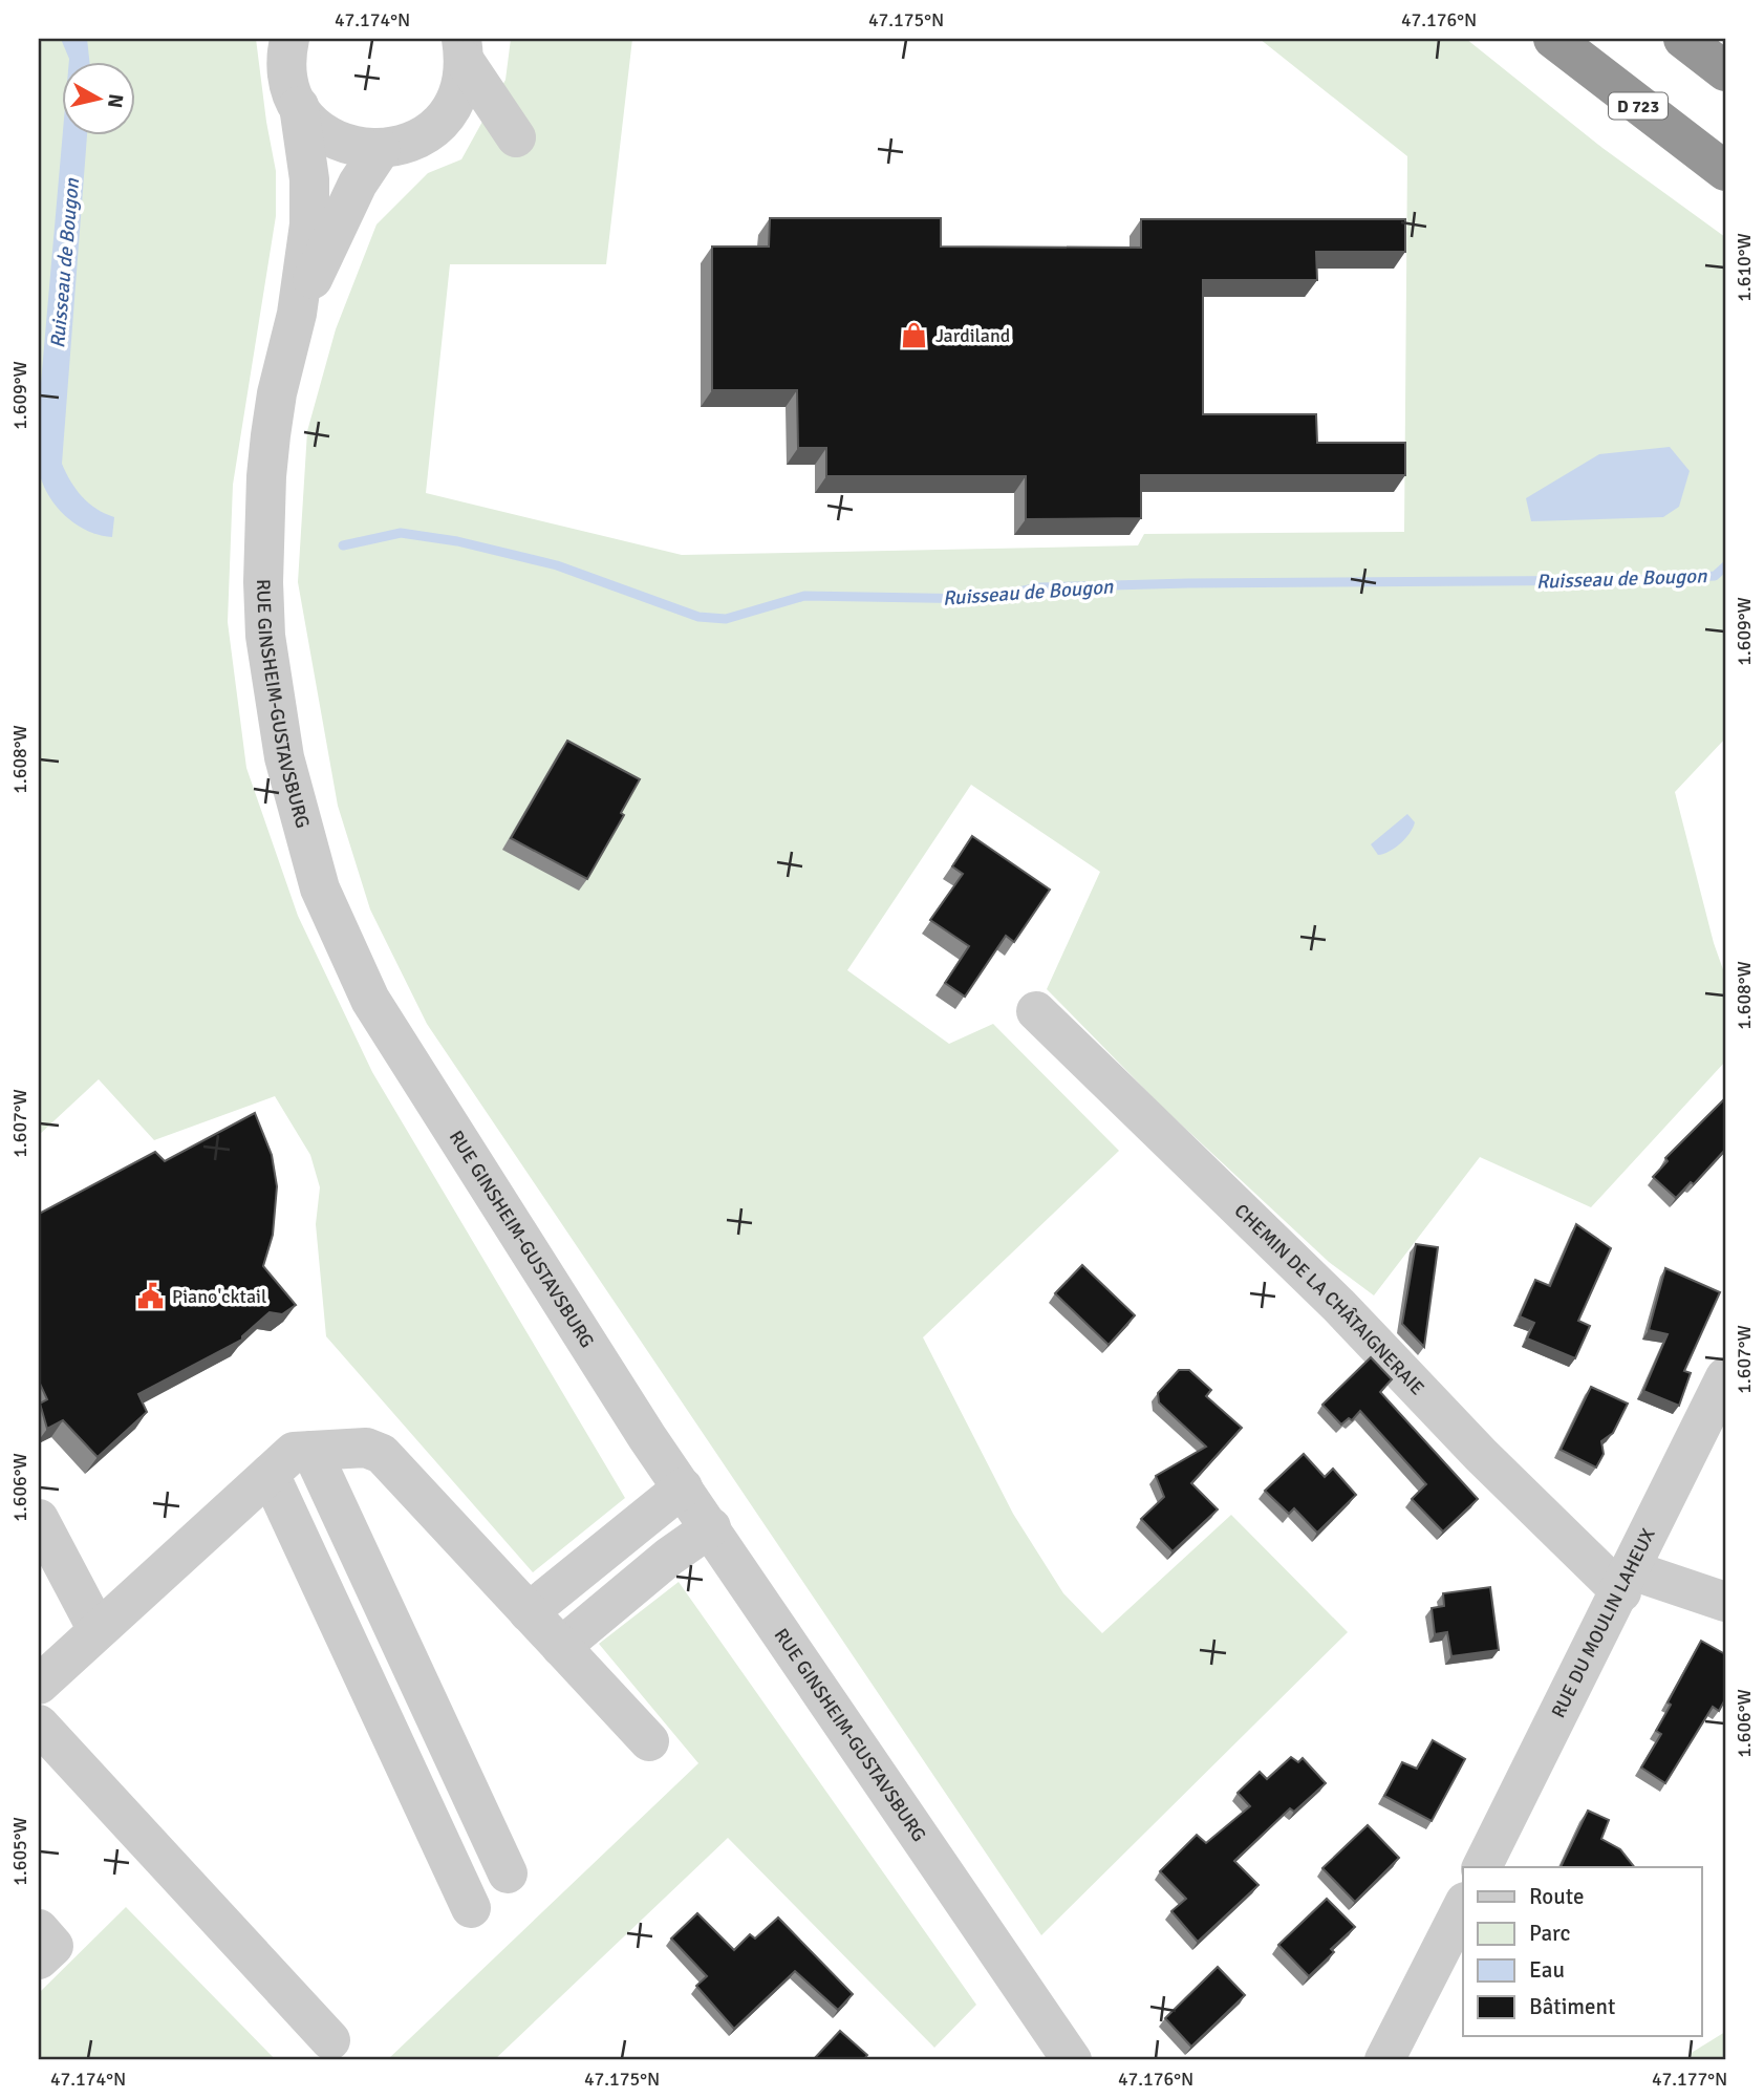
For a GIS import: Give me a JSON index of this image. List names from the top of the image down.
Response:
{
  "streets": {
    "highway": ["D 723"],
    "street": ["RUE GINSHEIM-GUSTAVSBURG", "CHEMIN DE LA CHÂTAIGNERAIE", "RUE DU MOULIN LAHEUX"]
  },
  "crossings": [
    ["CHEMIN DE LA CHÂTAIGNERAIE", "RUE DU MOULIN LAHEUX"]
  ],
  "water": ["Ruisseau de Bougon"],
  "places": {
    "shop": ["Jardiland"],
    "public building": ["Piano'cktail"]
  },
  "legend": [
    "Route",
    "Parc",
    "Eau",
    "Bâtiment"
  ],
  "north": "right",
  "coordinates": [
    "47.174°N",
    "47.175°N",
    "47.176°N",
    "1.610°W",
    "1.609°W",
    "1.608°W",
    "1.607°W",
    "1.606°W",
    "1.605°W",
    "47.177°N"
  ]
}
